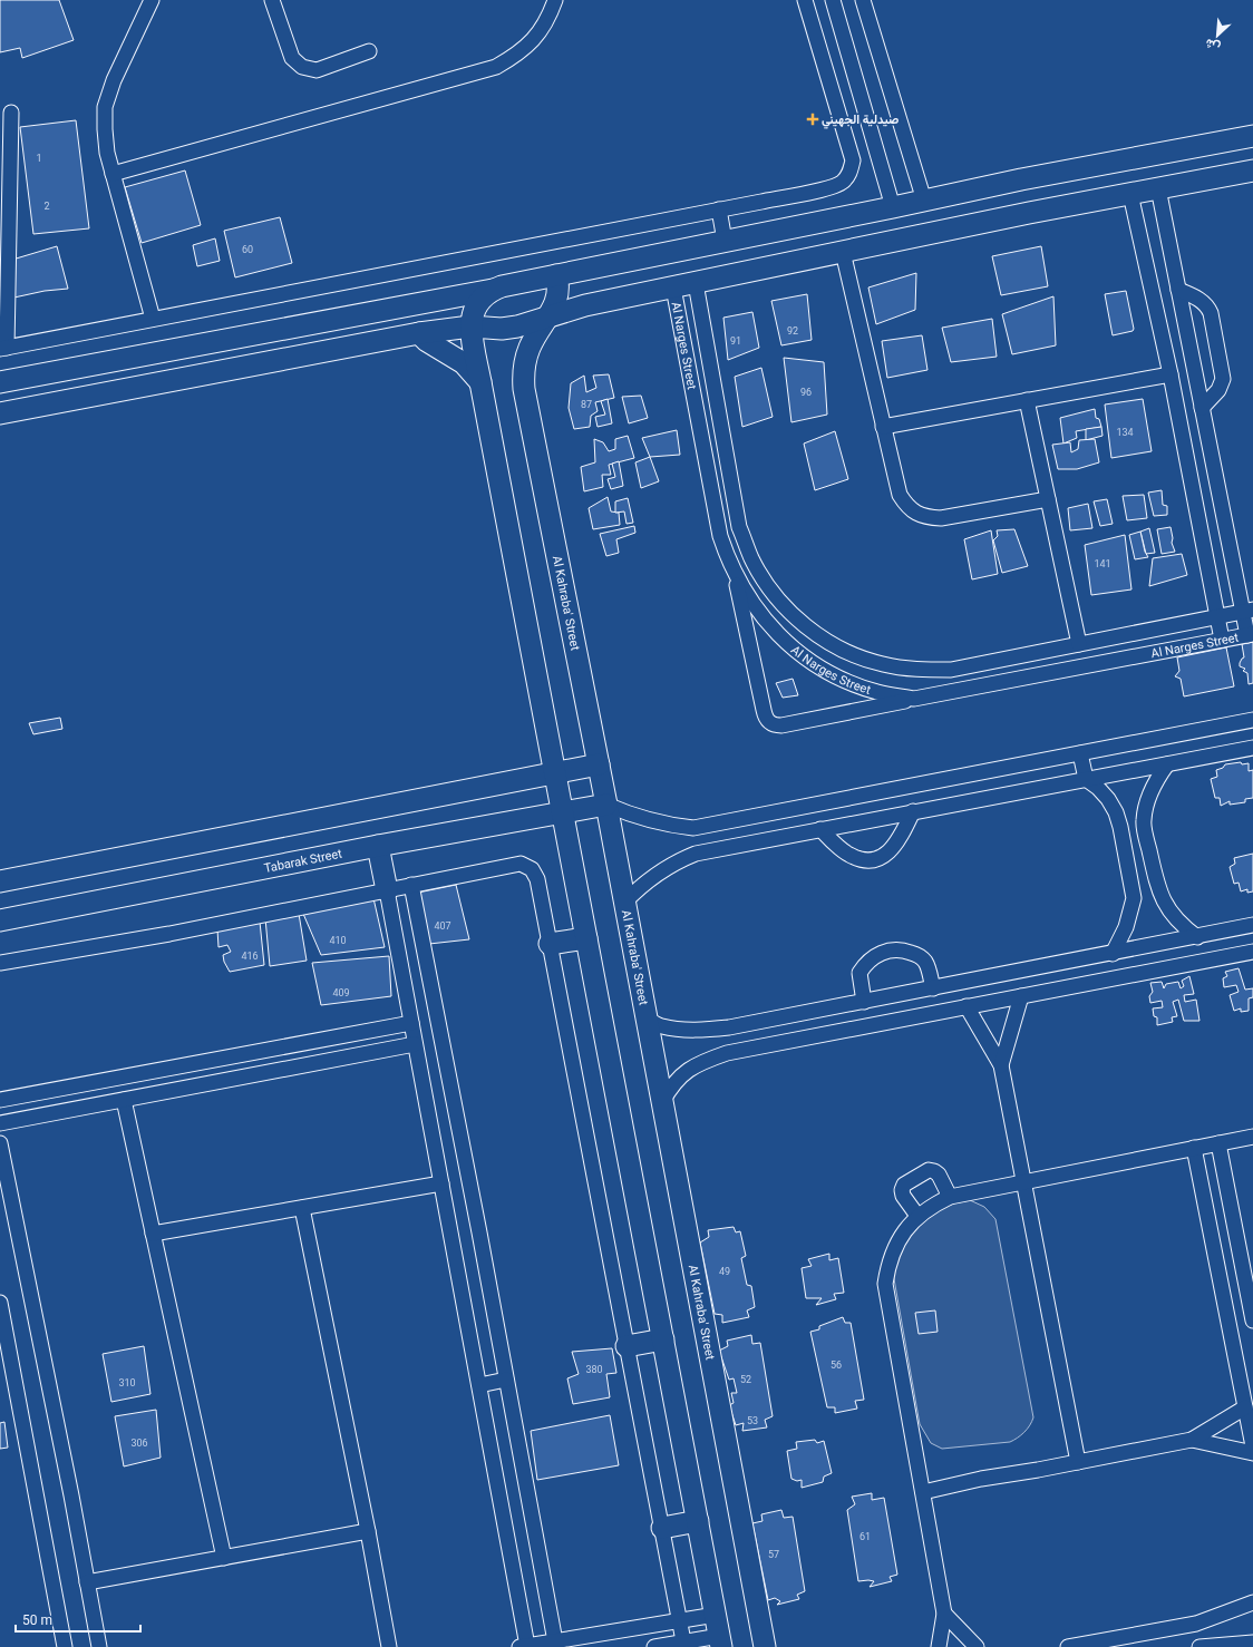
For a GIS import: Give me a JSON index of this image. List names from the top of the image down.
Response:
{
  "streets": {
    "street": ["Al Narges Street", "Al Kahraba' Street", "Tabarak Street"]
  },
  "crossings": [
    ["Al Kahraba' Street", "Tabarak Street"]
  ],
  "places": {
    "health": ["صيدلية الجهيني"]
  },
  "house_numbers": [
    "1",
    "2",
    "60",
    "92",
    "91",
    "96",
    "87",
    "134",
    "141",
    "407",
    "410",
    "416",
    "409",
    "49",
    "56",
    "380",
    "52",
    "310",
    "53",
    "306",
    "61",
    "57"
  ],
  "scale_bar": "50 m",
  "north": "bottom left"
}
